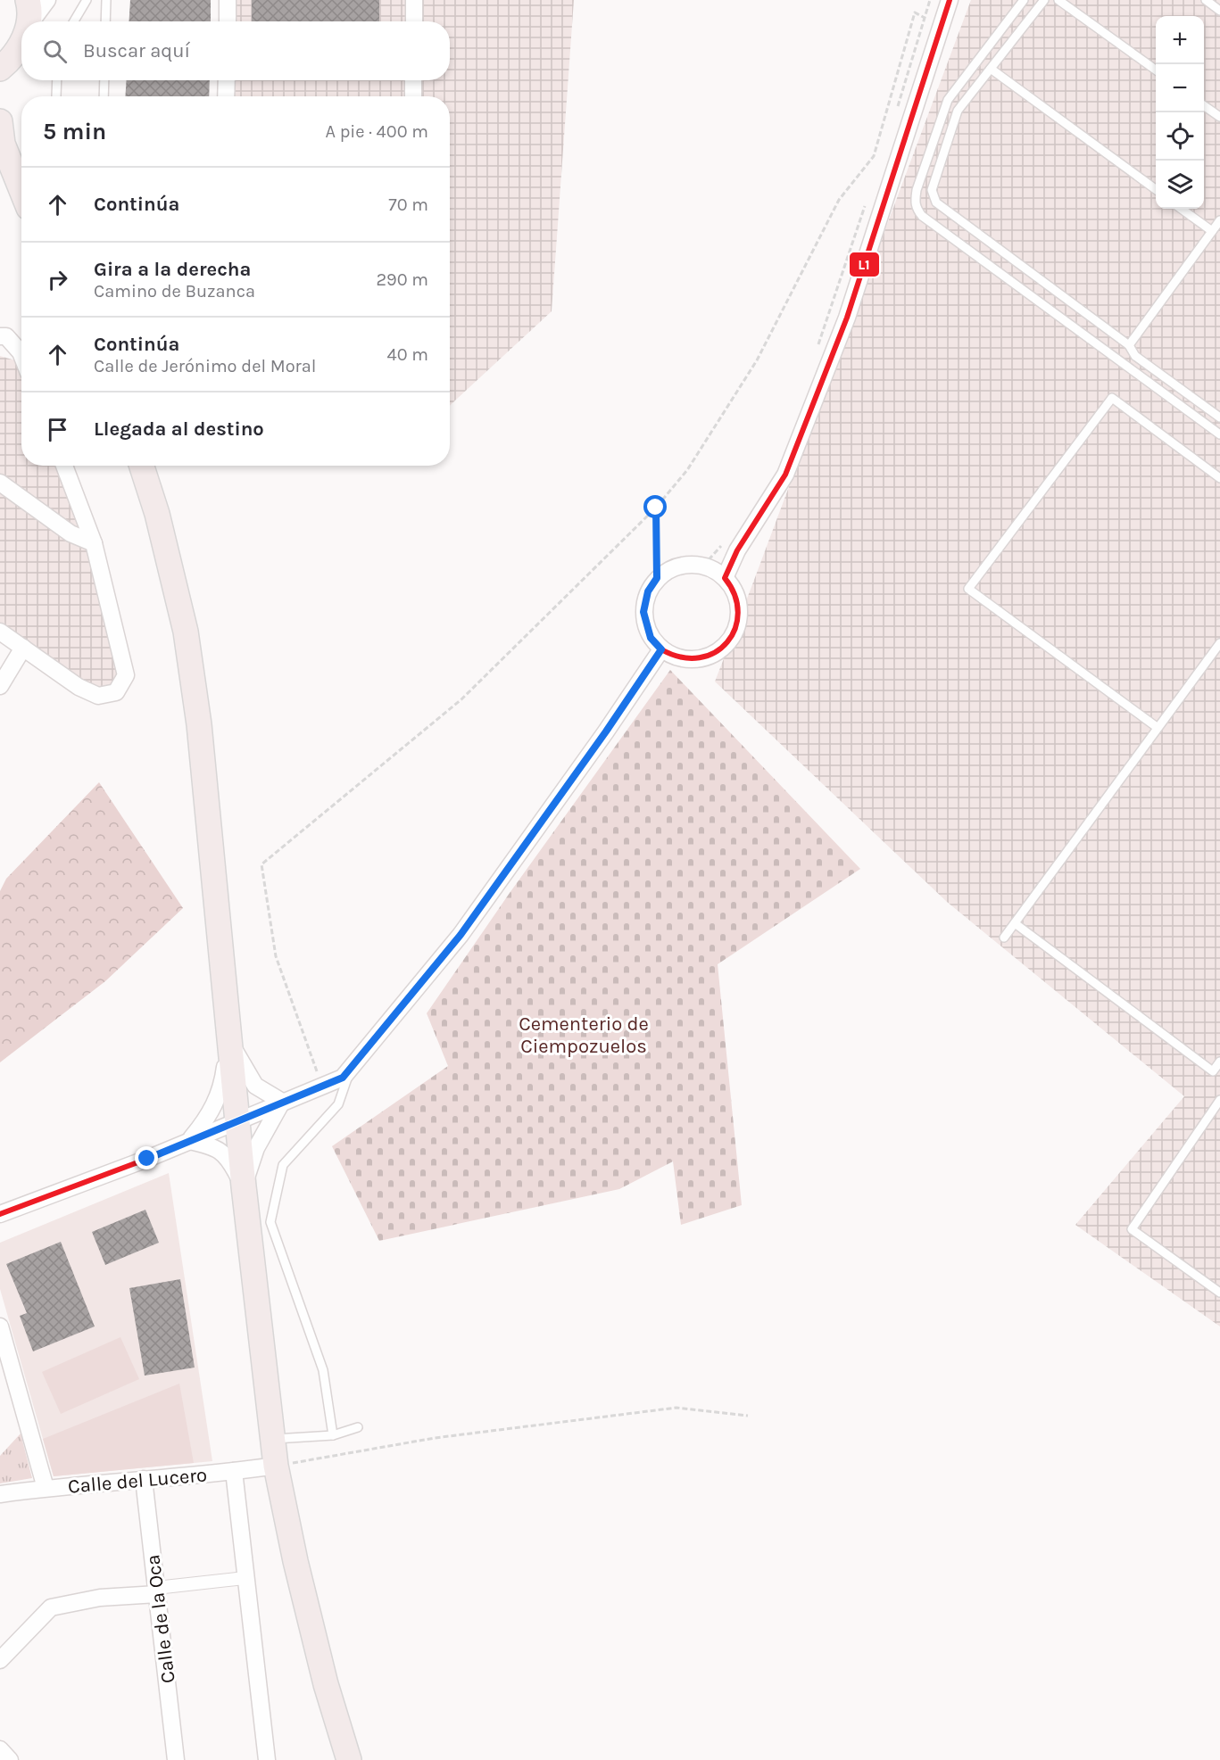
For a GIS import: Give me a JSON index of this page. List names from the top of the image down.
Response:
{
  "streets": {
    "street": ["Calle del Lucero", "Calle de la Oca"]
  },
  "crossings": [
    ["Calle del Lucero", "Calle de la Oca"]
  ],
  "parks": ["Cementerio de Ciempozuelos"],
  "lines": ["transit line L1"],
  "page": {
    "map_buttons": ["+", "−"],
    "search": "Buscar aquí",
    "heading": ["5 min", "A pie · 400 m"],
    "list": [
      ["Continúa", "70 m"],
      ["Gira a la derecha", "Camino de Buzanca", "290 m"],
      ["Continúa", "Calle de Jerónimo del Moral", "40 m"],
      "Llegada al destino"
    ]
  }
}
